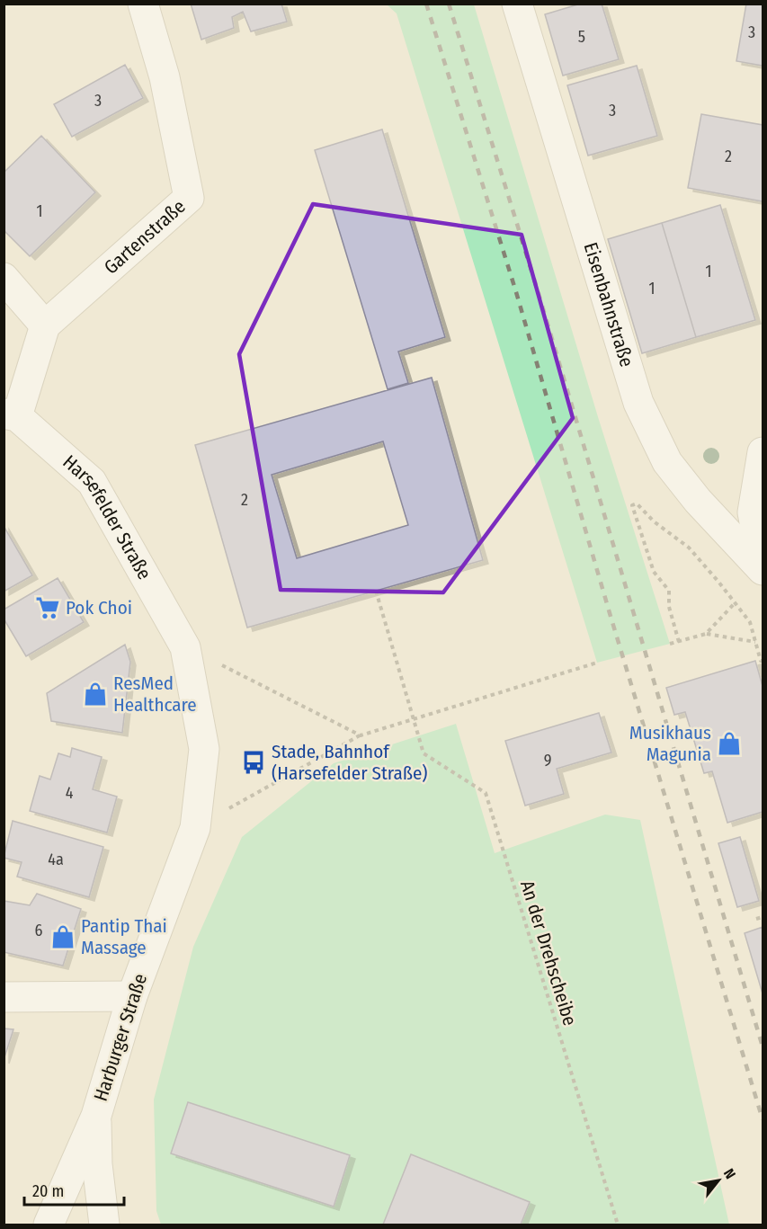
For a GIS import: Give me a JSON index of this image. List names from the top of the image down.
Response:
{
  "streets": {
    "street": [
      "Gartenstraße",
      "Eisenbahnstraße",
      "Harsefelder Straße",
      "Harburger Straße"
    ],
    "path": ["An der Drehscheibe"]
  },
  "crossings": [
    ["Harsefelder Straße", "Harburger Straße"]
  ],
  "places": {
    "supermarket": ["Pok Choi"],
    "shop": ["ResMed Healthcare", "Musikhaus Magunia", "Pantip Thai Massage"],
    "bus stop": ["Stade, Bahnhof (Harsefelder Straße)"]
  },
  "house_numbers": [
    "3",
    "5",
    "3",
    "3",
    "2",
    "1",
    "1",
    "1",
    "2",
    "9",
    "4",
    "4a",
    "6"
  ],
  "scale_bar": "20 m",
  "north": "top right"
}
